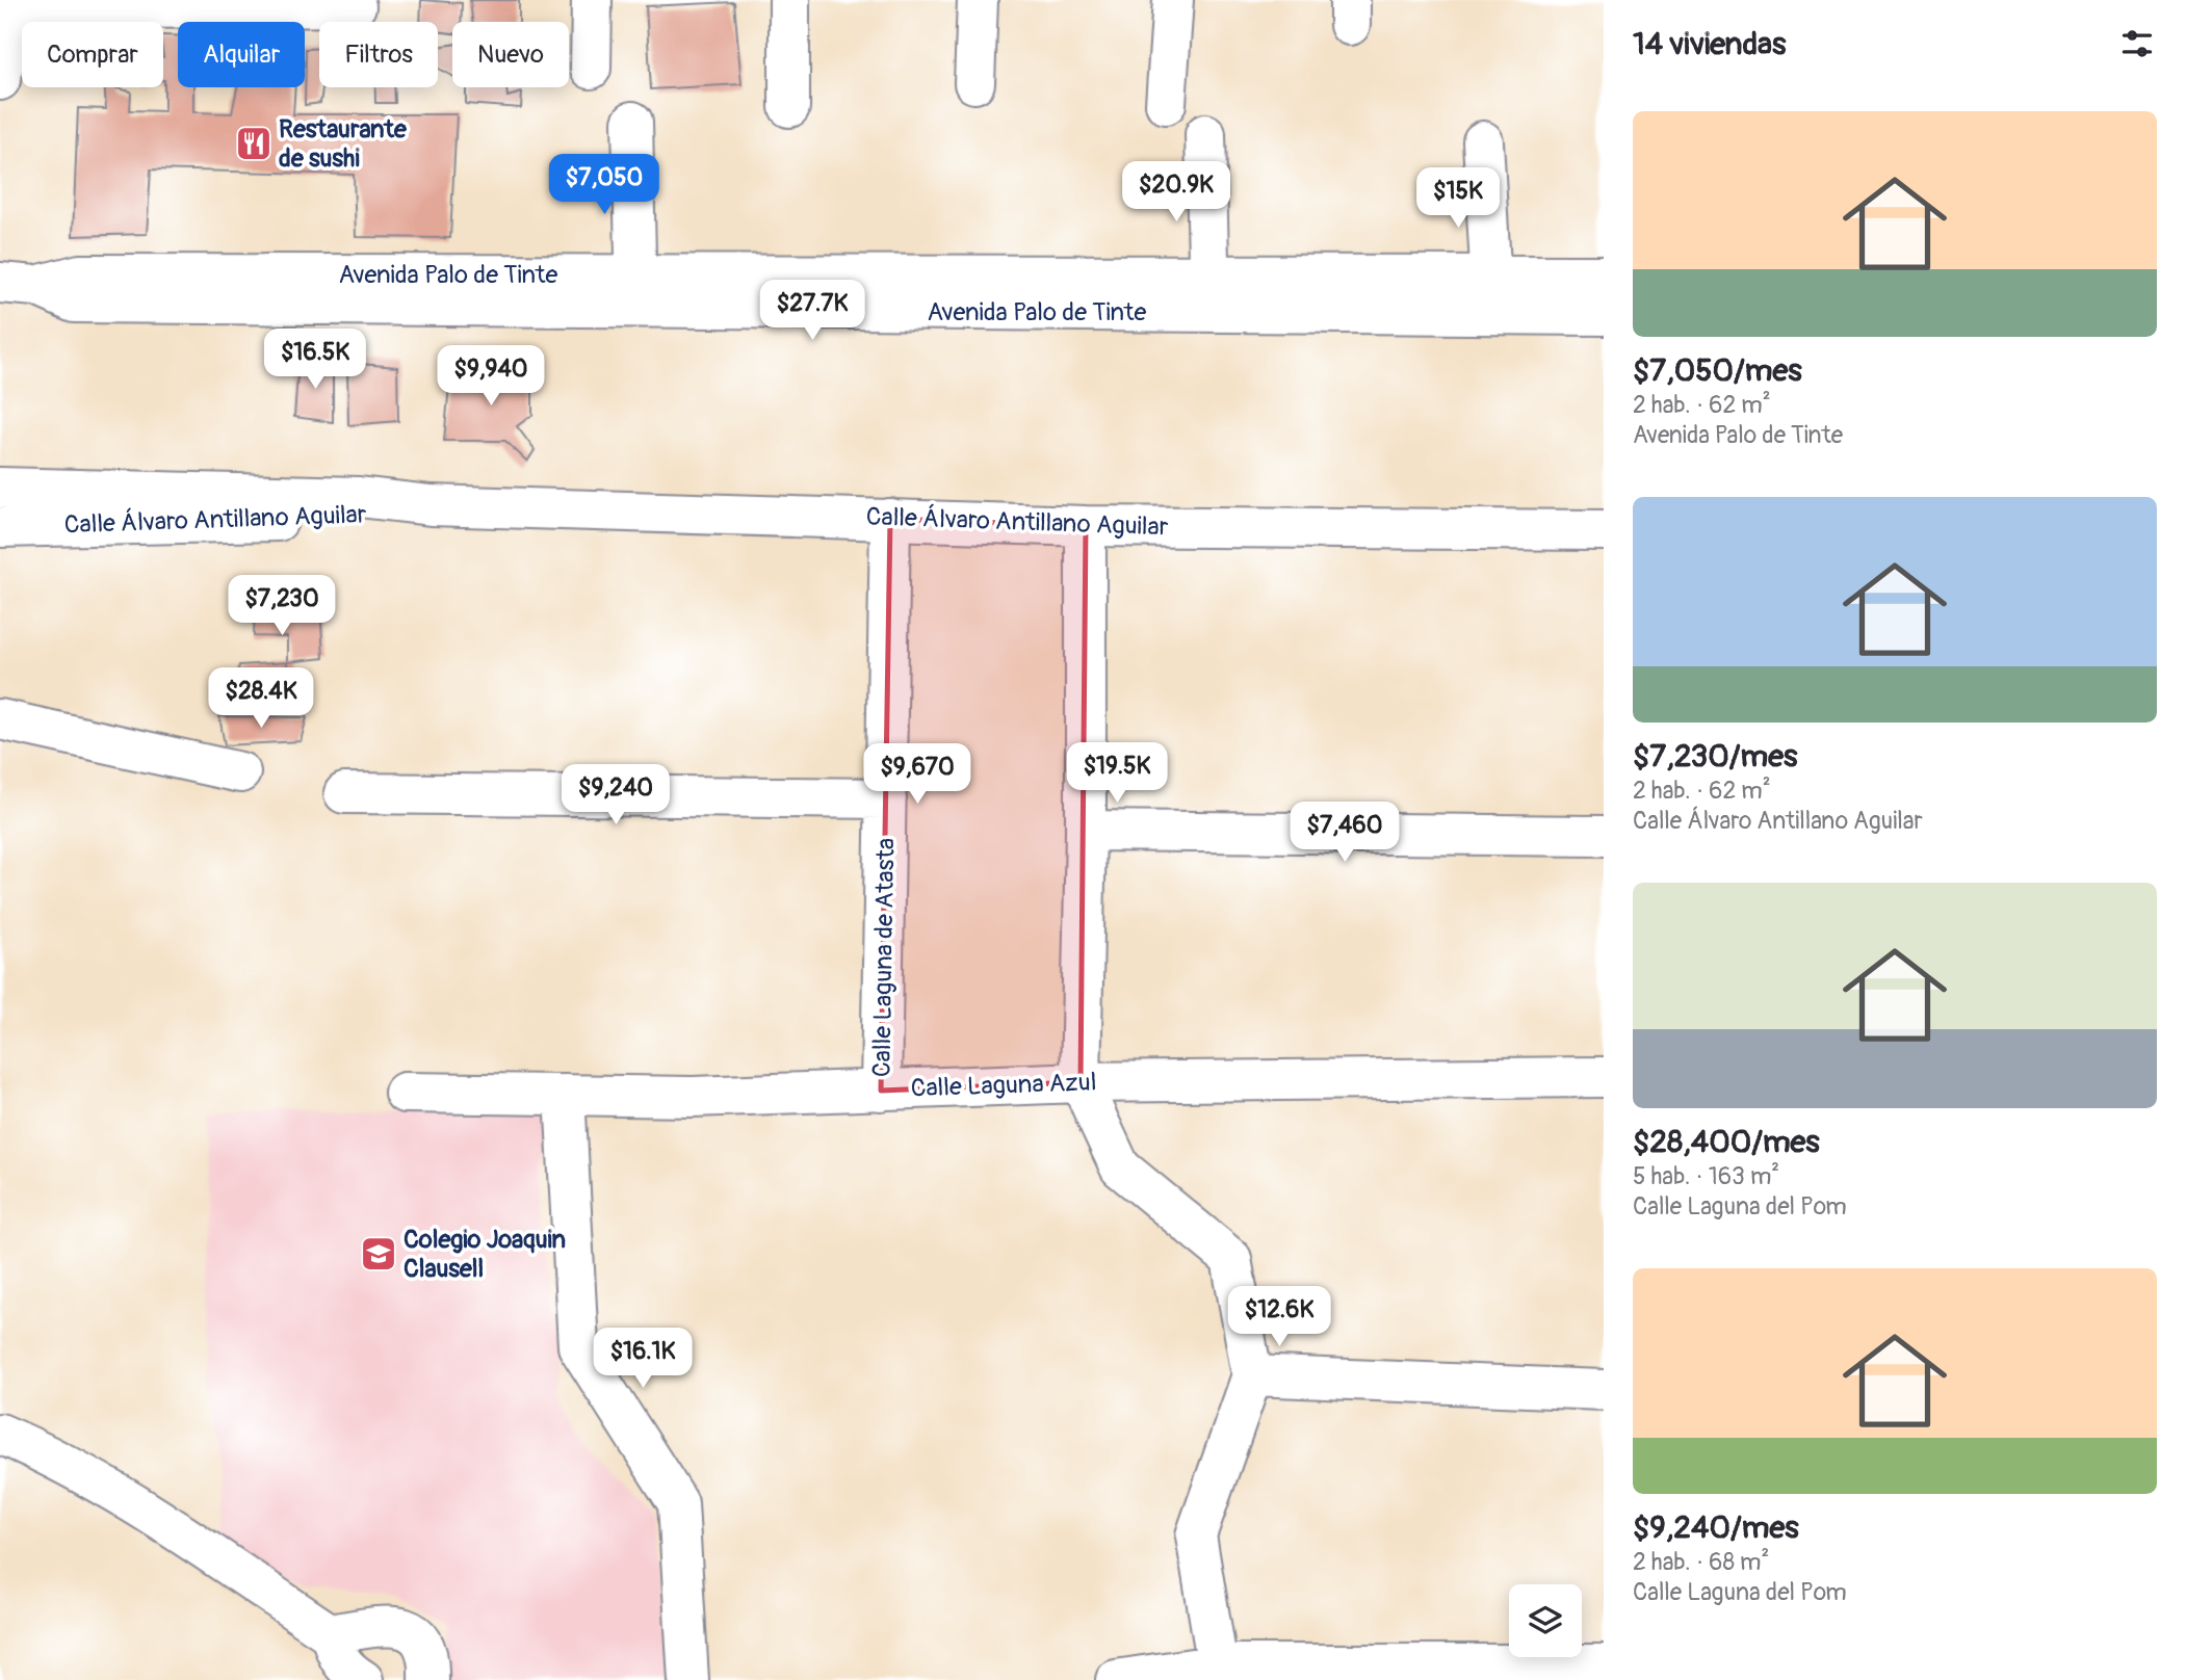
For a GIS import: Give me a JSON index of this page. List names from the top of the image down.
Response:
{
  "streets": {
    "street": [
      "Avenida Palo de Tinte",
      "Calle Álvaro Antillano Aguilar",
      "Calle Laguna de Atasta",
      "Calle Laguna Azul"
    ]
  },
  "crossings": [
    ["Calle Álvaro Antillano Aguilar", "Calle Laguna de Atasta"],
    ["Calle Laguna de Atasta", "Calle Laguna Azul"]
  ],
  "places": {
    "restaurant": ["Restaurante de sushi"],
    "school or university": ["Colegio Joaquin Clausell"]
  },
  "page": {
    "heading": "14 viviendas",
    "chip": [
      "Comprar",
      "Alquilar",
      "Filtros",
      "Nuevo"
    ],
    "list": [
      {
        "name": "$7,050/mes",
        "note": "2 hab. · 62 m² · Avenida Palo de Tinte"
      },
      {
        "name": "$7,230/mes",
        "note": "2 hab. · 62 m² · Calle Álvaro Antillano Aguilar"
      },
      {
        "name": "$28,400/mes",
        "note": "5 hab. · 163 m² · Calle Laguna del Pom"
      },
      {
        "name": "$9,240/mes",
        "note": "2 hab. · 68 m² · Calle Laguna del Pom"
      }
    ],
    "price": [
      "$7,050",
      "$20.9K",
      "$15K",
      "$27.7K",
      "$16.5K",
      "$9,940",
      "$7,230",
      "$28.4K",
      "$19.5K",
      "$9,670",
      "$9,240",
      "$7,460",
      "$12.6K",
      "$16.1K"
    ]
  }
}
